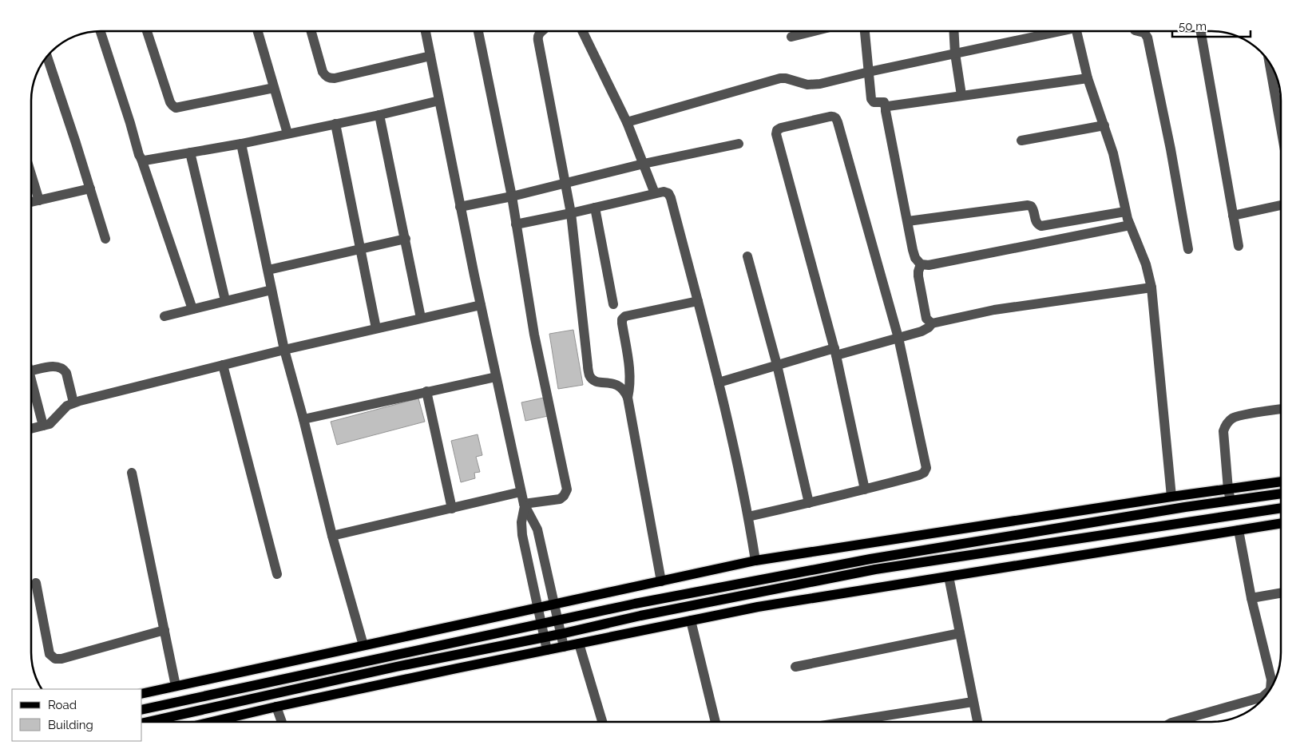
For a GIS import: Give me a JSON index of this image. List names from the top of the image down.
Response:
{
  "legend": ["Road", "Building"],
  "scale_bar": "50 m"
}
